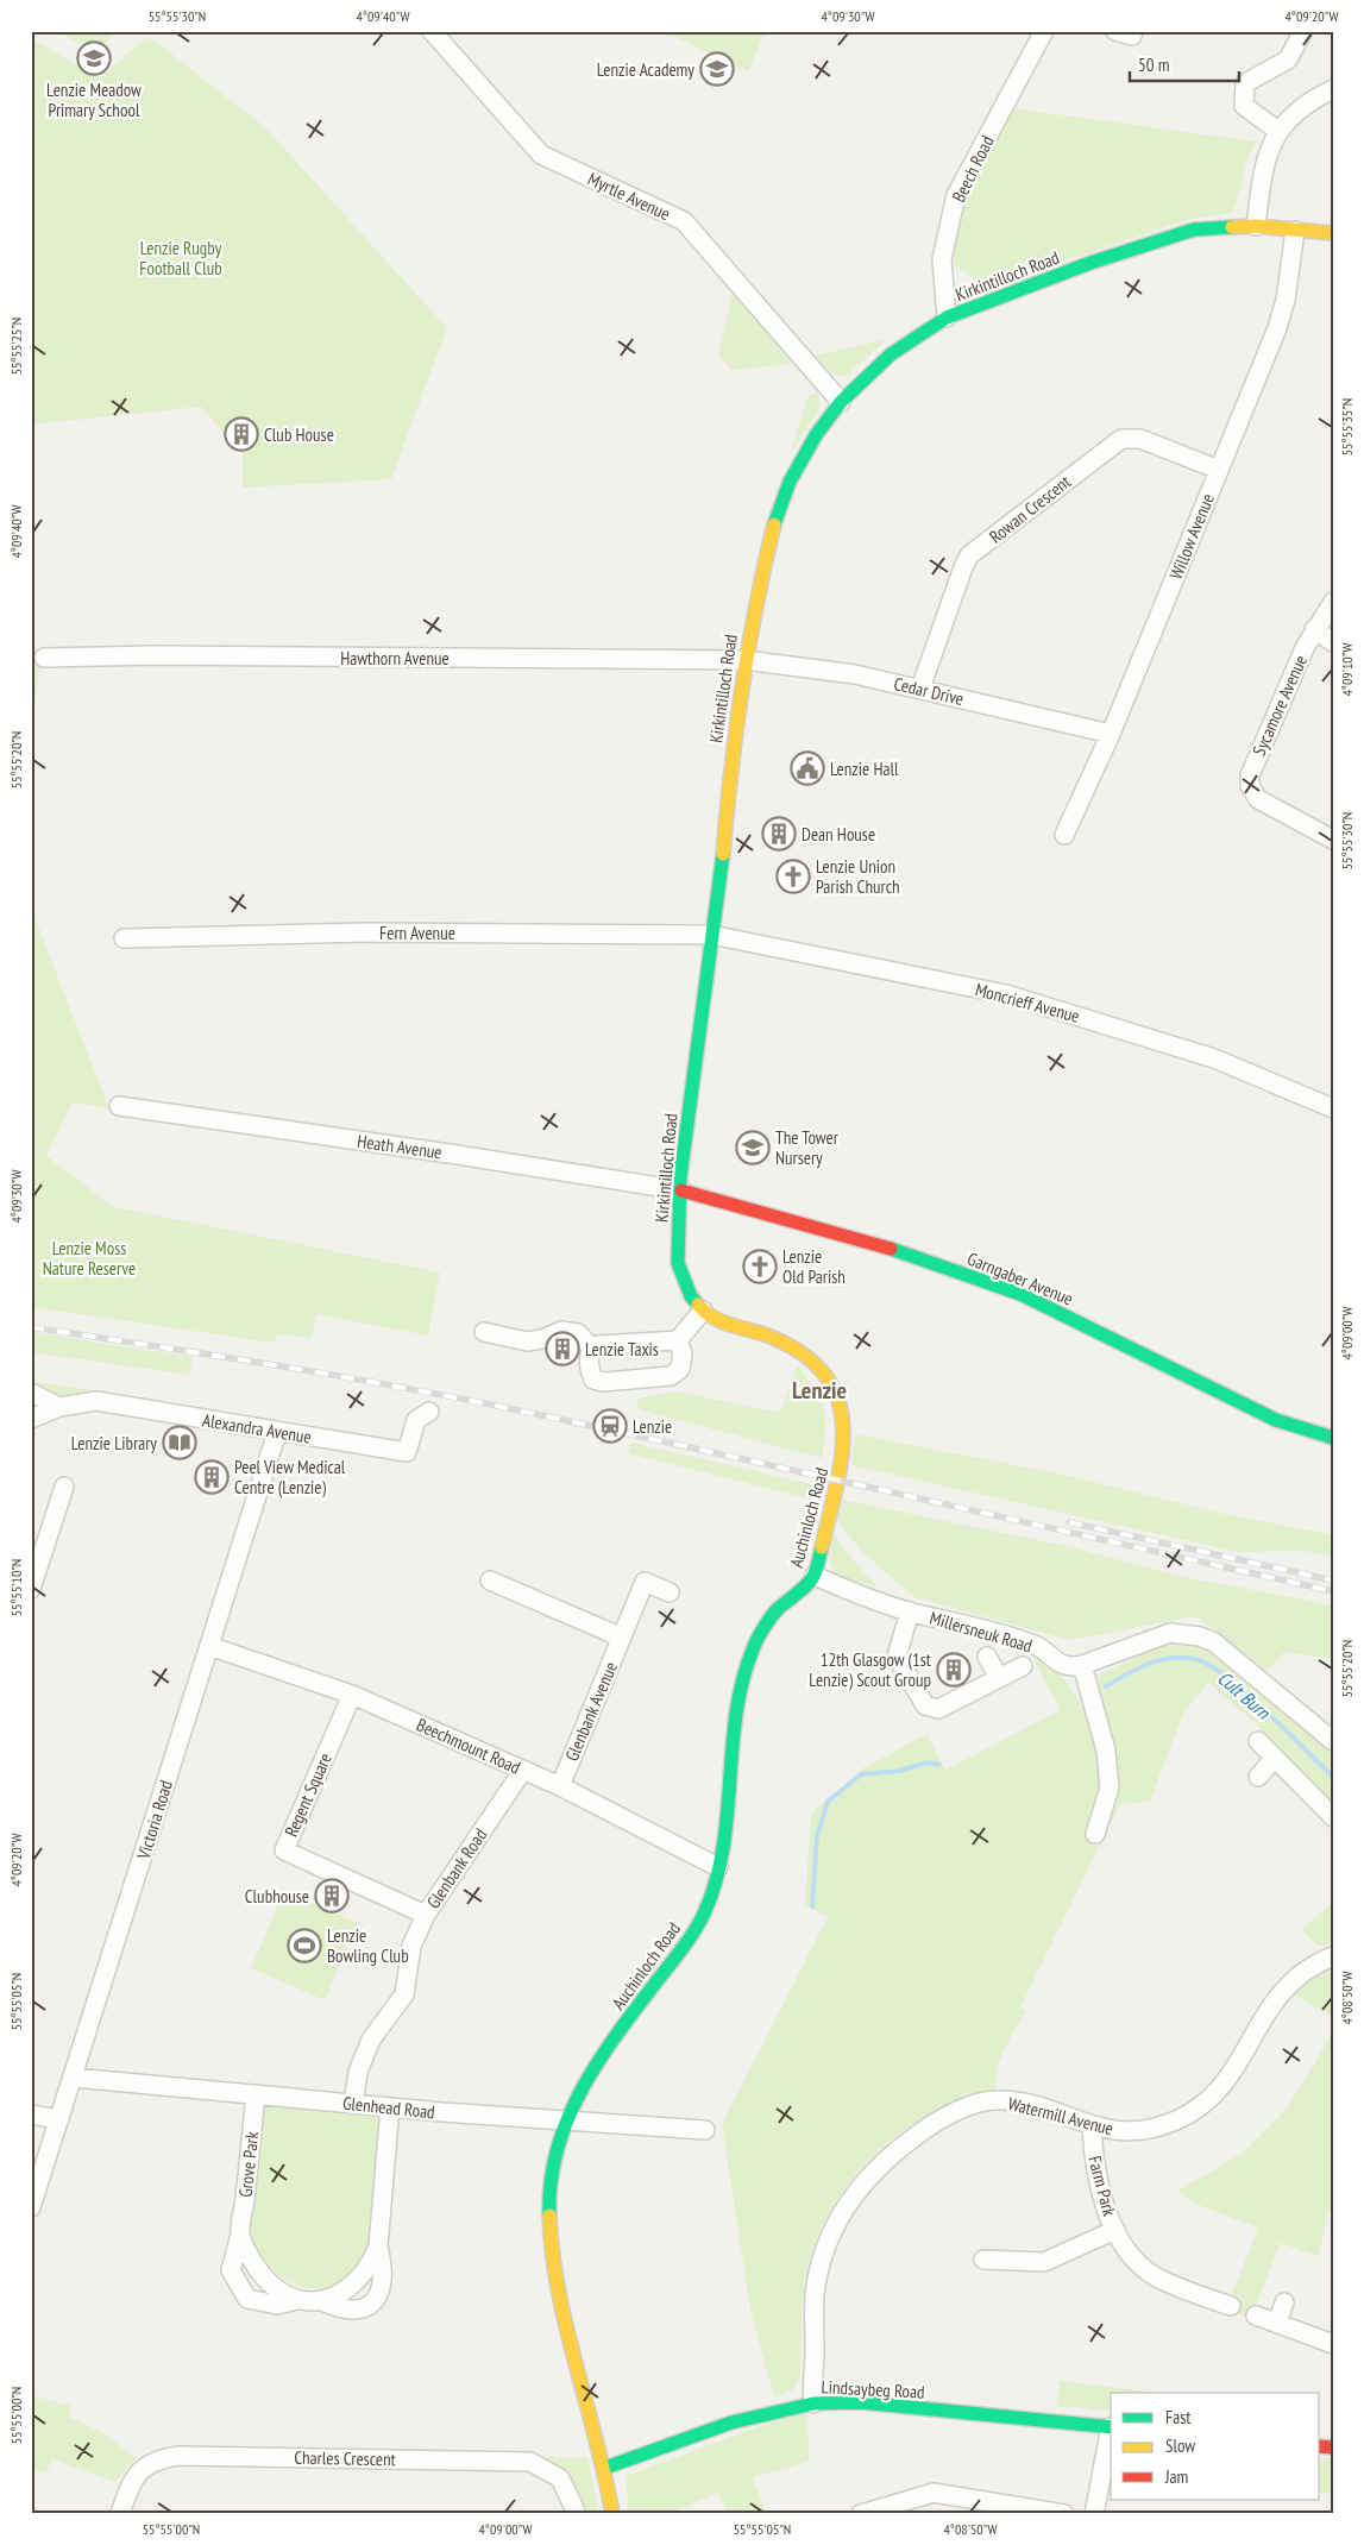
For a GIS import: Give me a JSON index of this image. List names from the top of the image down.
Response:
{
  "streets": {
    "main road": [
      "Kirkintilloch Road",
      "Garngaber Avenue",
      "Auchinloch Road",
      "Lindsaybeg Road"
    ],
    "street": [
      "Beech Road",
      "Myrtle Avenue",
      "Rowan Crescent",
      "Willow Avenue",
      "Hawthorn Avenue",
      "Cedar Drive",
      "Sycamore Avenue",
      "Fern Avenue",
      "Moncrieff Avenue",
      "Heath Avenue",
      "Alexandra Avenue",
      "Millersneuk Road",
      "Glenbank Avenue",
      "Beechmount Road",
      "Regent Square",
      "Victoria Road",
      "Glenbank Road",
      "Glenhead Road",
      "Watermill Avenue",
      "Grove Park",
      "Farm Park",
      "Charles Crescent"
    ]
  },
  "crossings": [
    ["Beech Road", "Kirkintilloch Road"],
    ["Myrtle Avenue", "Kirkintilloch Road"],
    ["Kirkintilloch Road", "Willow Avenue"],
    ["Kirkintilloch Road", "Hawthorn Avenue"],
    ["Kirkintilloch Road", "Cedar Drive"],
    ["Kirkintilloch Road", "Fern Avenue"],
    ["Kirkintilloch Road", "Moncrieff Avenue"],
    ["Kirkintilloch Road", "Heath Avenue"],
    ["Kirkintilloch Road", "Garngaber Avenue"],
    ["Kirkintilloch Road", "Auchinloch Road"],
    ["Rowan Crescent", "Willow Avenue"],
    ["Rowan Crescent", "Cedar Drive"],
    ["Willow Avenue", "Cedar Drive"],
    ["Hawthorn Avenue", "Cedar Drive"],
    ["Fern Avenue", "Moncrieff Avenue"],
    ["Heath Avenue", "Garngaber Avenue"],
    ["Alexandra Avenue", "Victoria Road"],
    ["Auchinloch Road", "Millersneuk Road"],
    ["Auchinloch Road", "Beechmount Road"],
    ["Auchinloch Road", "Glenhead Road"],
    ["Auchinloch Road", "Lindsaybeg Road"],
    ["Glenbank Avenue", "Beechmount Road"],
    ["Beechmount Road", "Regent Square"],
    ["Beechmount Road", "Victoria Road"],
    ["Beechmount Road", "Glenbank Road"],
    ["Regent Square", "Glenbank Road"],
    ["Victoria Road", "Glenhead Road"],
    ["Glenbank Road", "Glenhead Road"],
    ["Glenhead Road", "Grove Park"],
    ["Watermill Avenue", "Farm Park"],
    ["Watermill Avenue", "Lindsaybeg Road"]
  ],
  "districts": ["Lenzie"],
  "water": ["Cult Burn"],
  "parks": ["Lenzie Rugby Football Club", "Lenzie Moss Nature Reserve"],
  "places": {
    "school or university": ["Lenzie Meadow Primary School", "Lenzie Academy", "The Tower Nursery"],
    "building": [
      "Club House",
      "Dean House",
      "Lenzie Taxis",
      "Peel View Medical Centre (Lenzie)",
      "12th Glasgow (1st Lenzie) Scout Group",
      "Clubhouse"
    ],
    "public building": ["Lenzie Hall"],
    "church": ["Lenzie Union Parish Church", "Lenzie Old Parish"],
    "station": ["Lenzie"],
    "library": ["Lenzie Library"],
    "sports": ["Lenzie Bowling Club"]
  },
  "legend": ["Fast", "Slow", "Jam"],
  "scale_bar": "50 m",
  "coordinates": [
    "55°55'30\"N",
    "4°09'40\"W",
    "4°09'30\"W",
    "4°09'20\"W",
    "55°55'25\"N",
    "55°55'35\"N",
    "4°09'10\"W",
    "55°55'20\"N",
    "4°09'00\"W",
    "55°55'10\"N",
    "4°08'50\"W",
    "55°55'05\"N",
    "55°55'00\"N"
  ]
}
